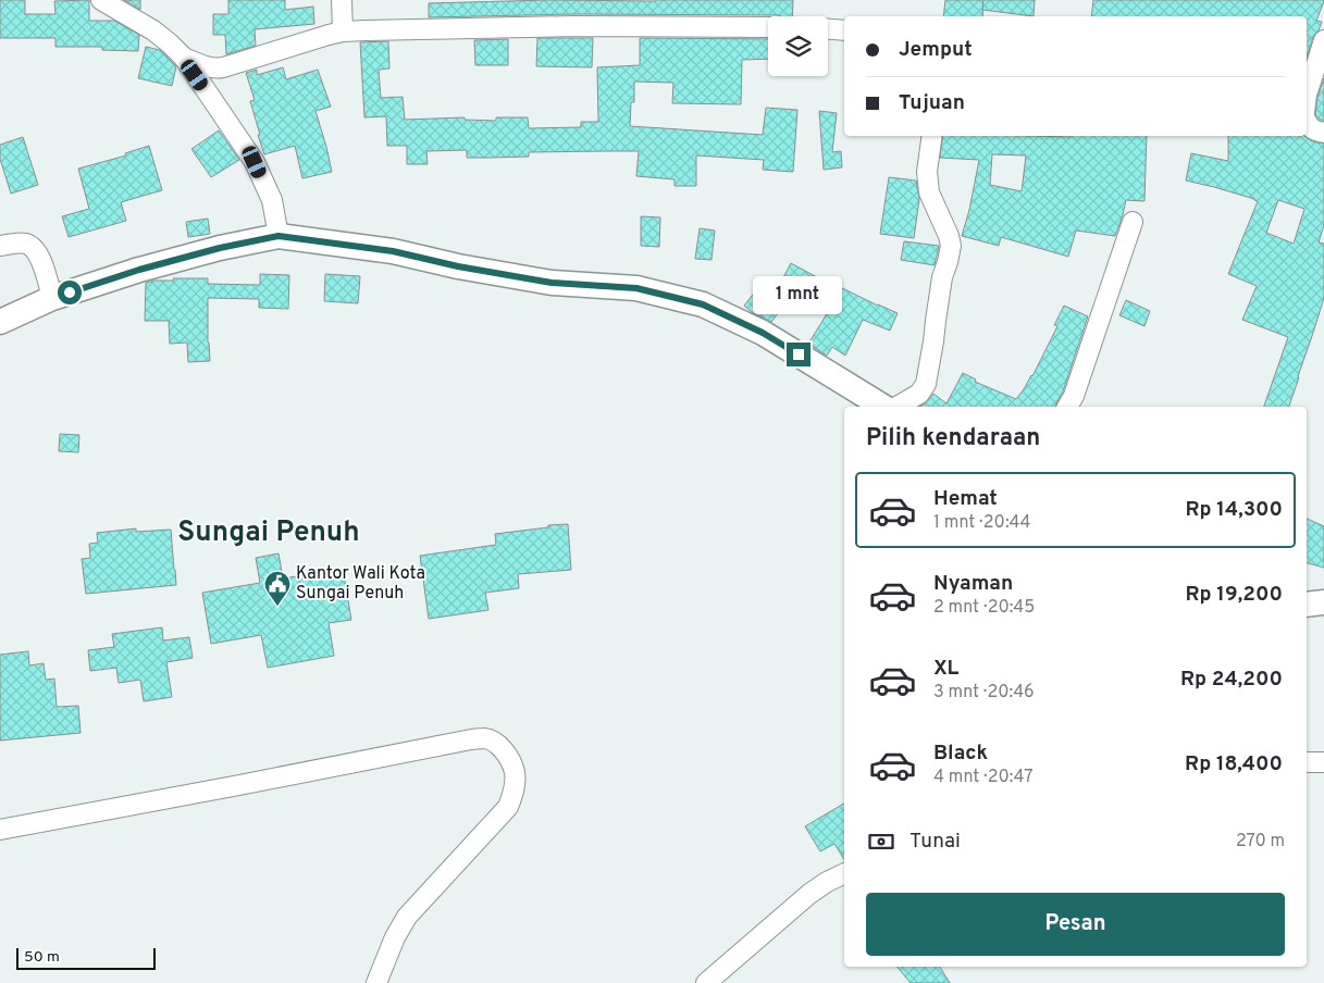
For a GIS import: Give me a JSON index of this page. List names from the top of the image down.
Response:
{
  "districts": ["Sungai Penuh"],
  "places": {
    "public building": ["Kantor Wali Kota Sungai Penuh"]
  },
  "scale_bar": "50 m",
  "page": {
    "banner": ["Jemput", "Tujuan"],
    "bubble": "1 mnt",
    "heading": "Pilih kendaraan",
    "list": [
      {
        "name": "Hemat",
        "note": "1 mnt · 20:44",
        "value": "Rp 14,300"
      },
      {
        "name": "Nyaman",
        "note": "2 mnt · 20:45",
        "value": "Rp 19,200"
      },
      {
        "name": "XL",
        "note": "3 mnt · 20:46",
        "value": "Rp 24,200"
      },
      {
        "name": "Black",
        "note": "4 mnt · 20:47",
        "value": "Rp 18,400"
      }
    ],
    "pay": ["Tunai", "270 m"],
    "buttons": "Pesan",
    "scale": "50 m"
  }
}
